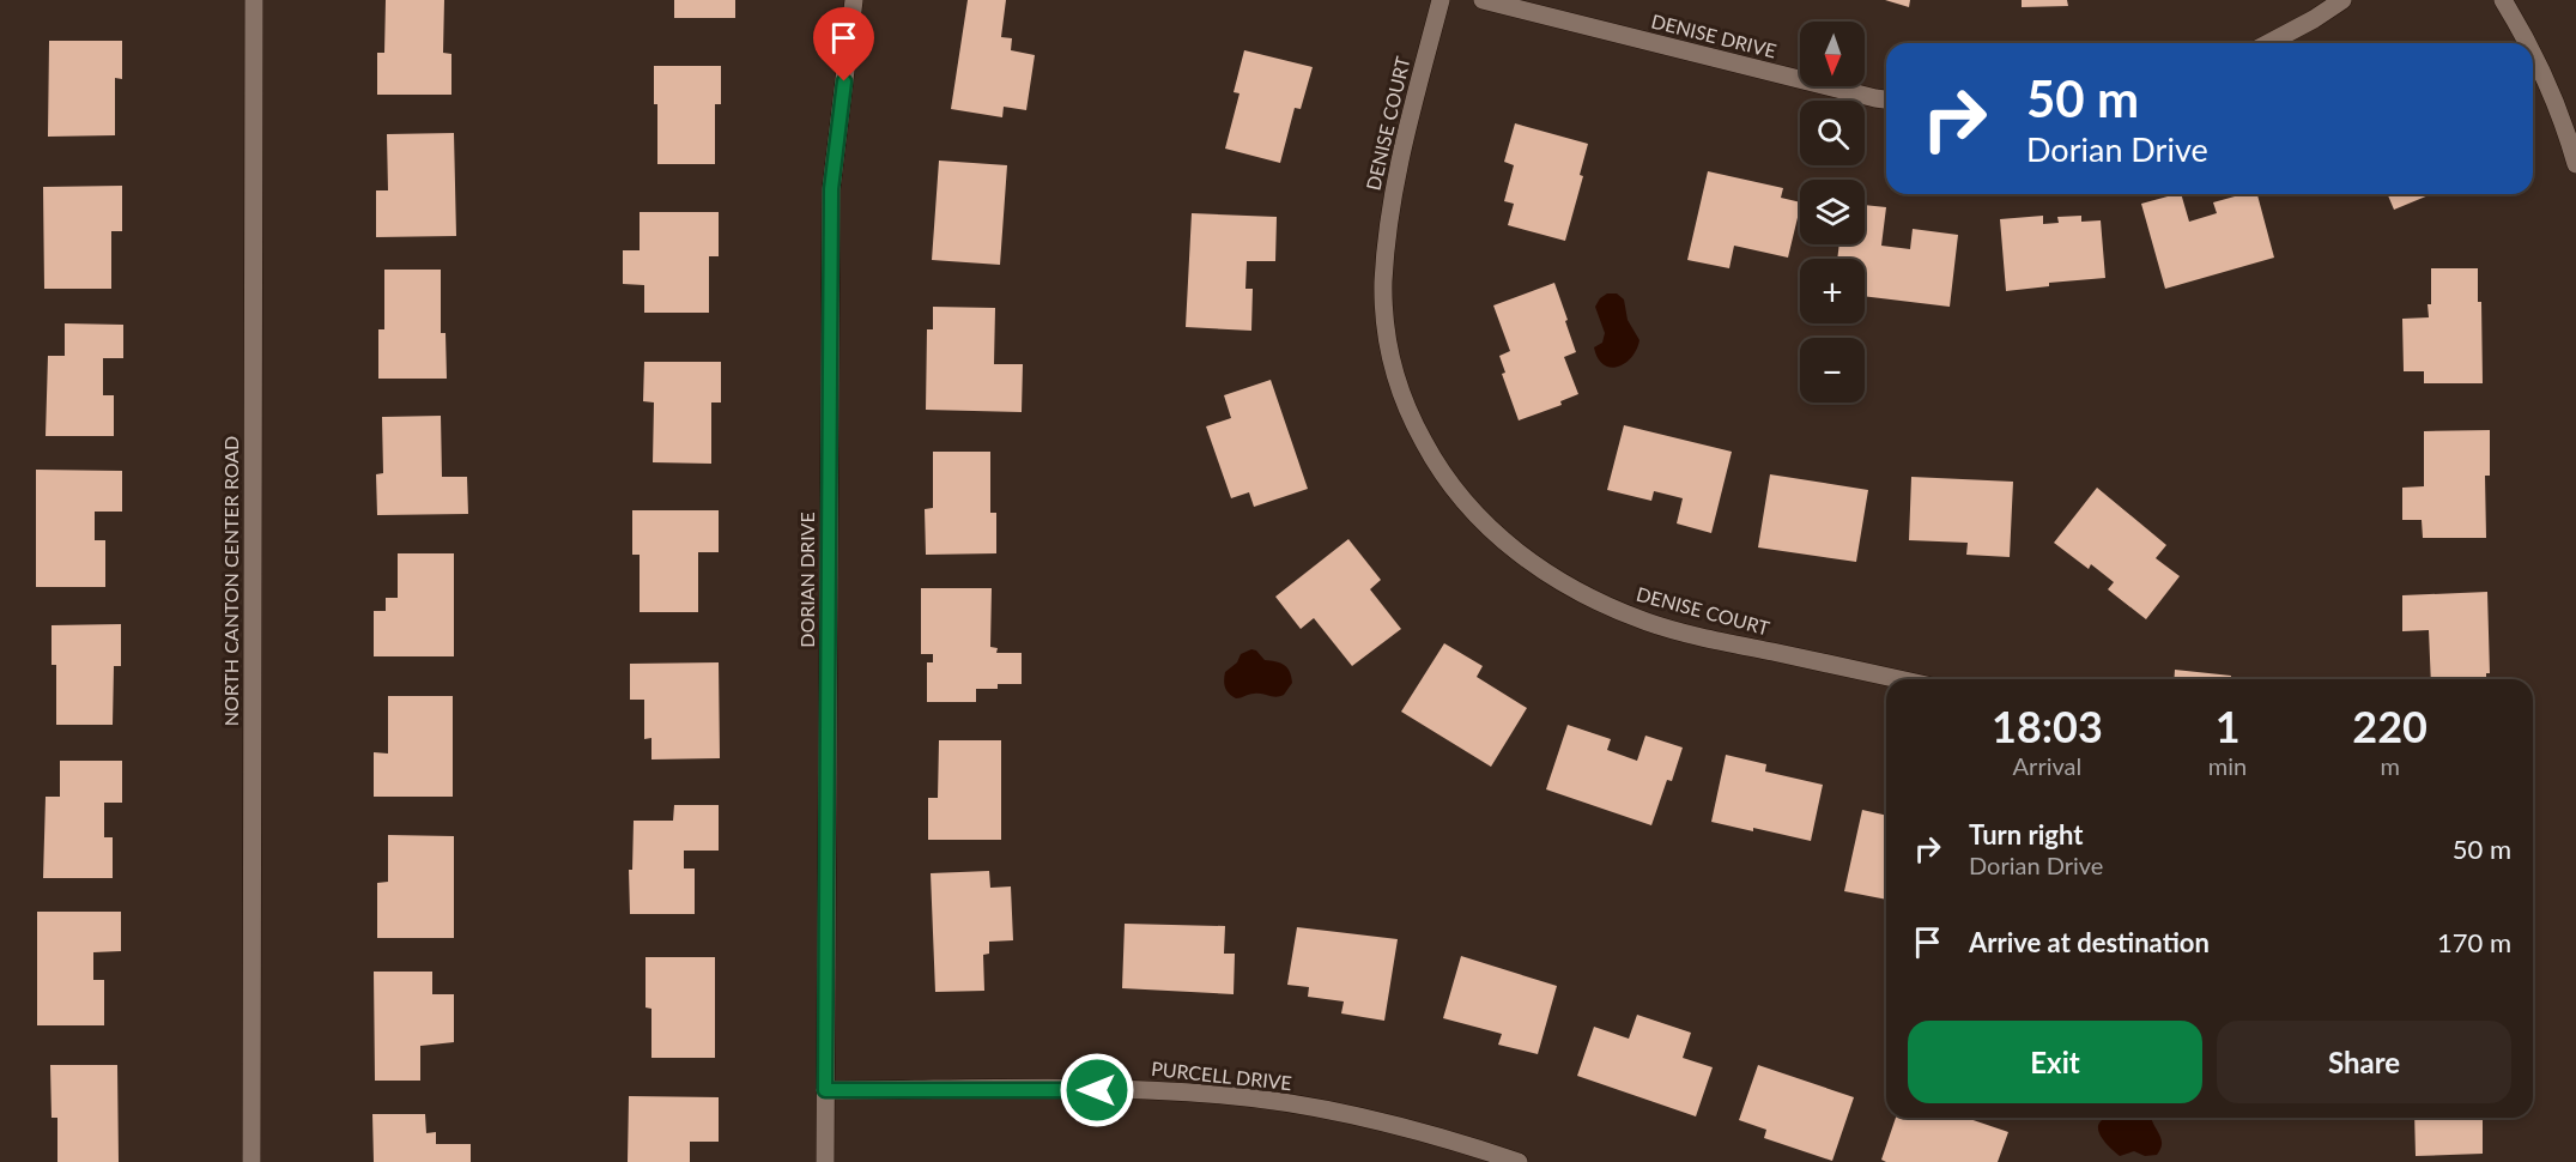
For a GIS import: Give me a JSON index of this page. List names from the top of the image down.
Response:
{
  "streets": {
    "street": [
      "DENISE DRIVE",
      "DENISE COURT",
      "DORIAN DRIVE",
      "NORTH CANTON CENTER ROAD",
      "PURCELL DRIVE"
    ]
  },
  "crossings": [
    ["DORIAN DRIVE", "PURCELL DRIVE"]
  ],
  "north": "bottom",
  "page": {
    "map_buttons": ["+", "−"],
    "turn": ["50 m", "Dorian Drive"],
    "eta": [
      "18:03",
      "Arrival",
      "1",
      "min",
      "220",
      "m"
    ],
    "list": [
      {
        "name": "Turn right",
        "note": "Dorian Drive",
        "value": "50 m"
      },
      {
        "name": "Arrive at destination",
        "value": "170 m"
      }
    ],
    "buttons": ["Exit", "Share"]
  }
}
